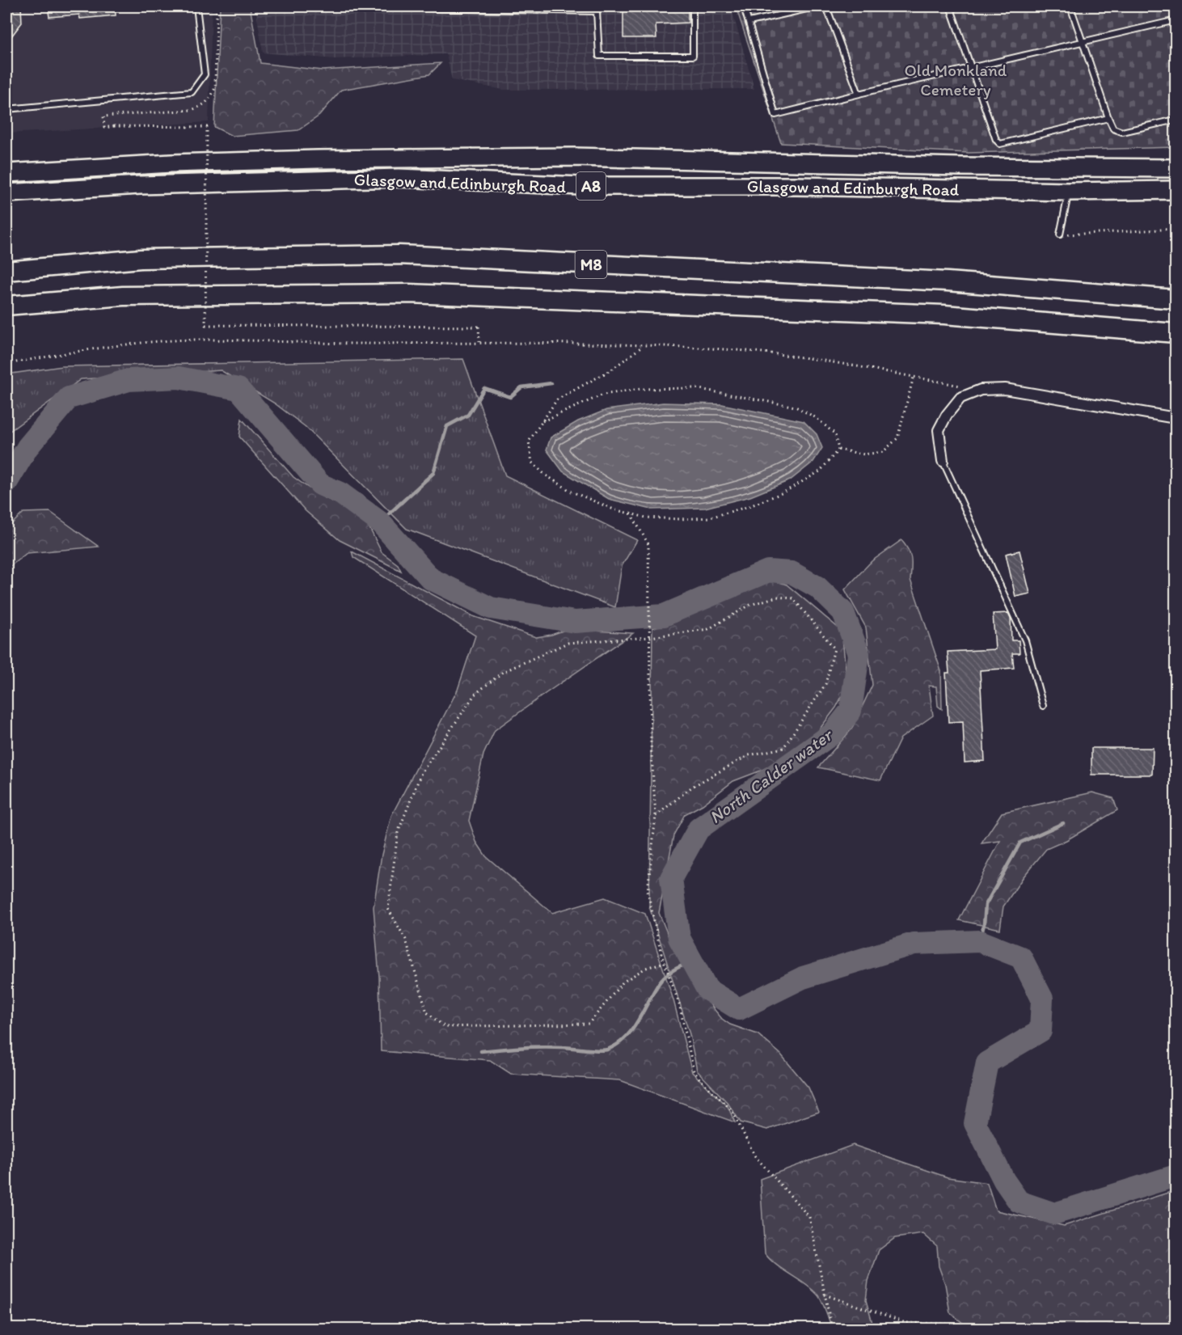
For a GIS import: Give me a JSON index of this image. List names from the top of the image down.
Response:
{
  "streets": {
    "highway": ["Glasgow and Edinburgh Road", "A8", "M8"]
  },
  "water": ["North Calder water"],
  "parks": ["Old Monkland Cemetery"]
}
